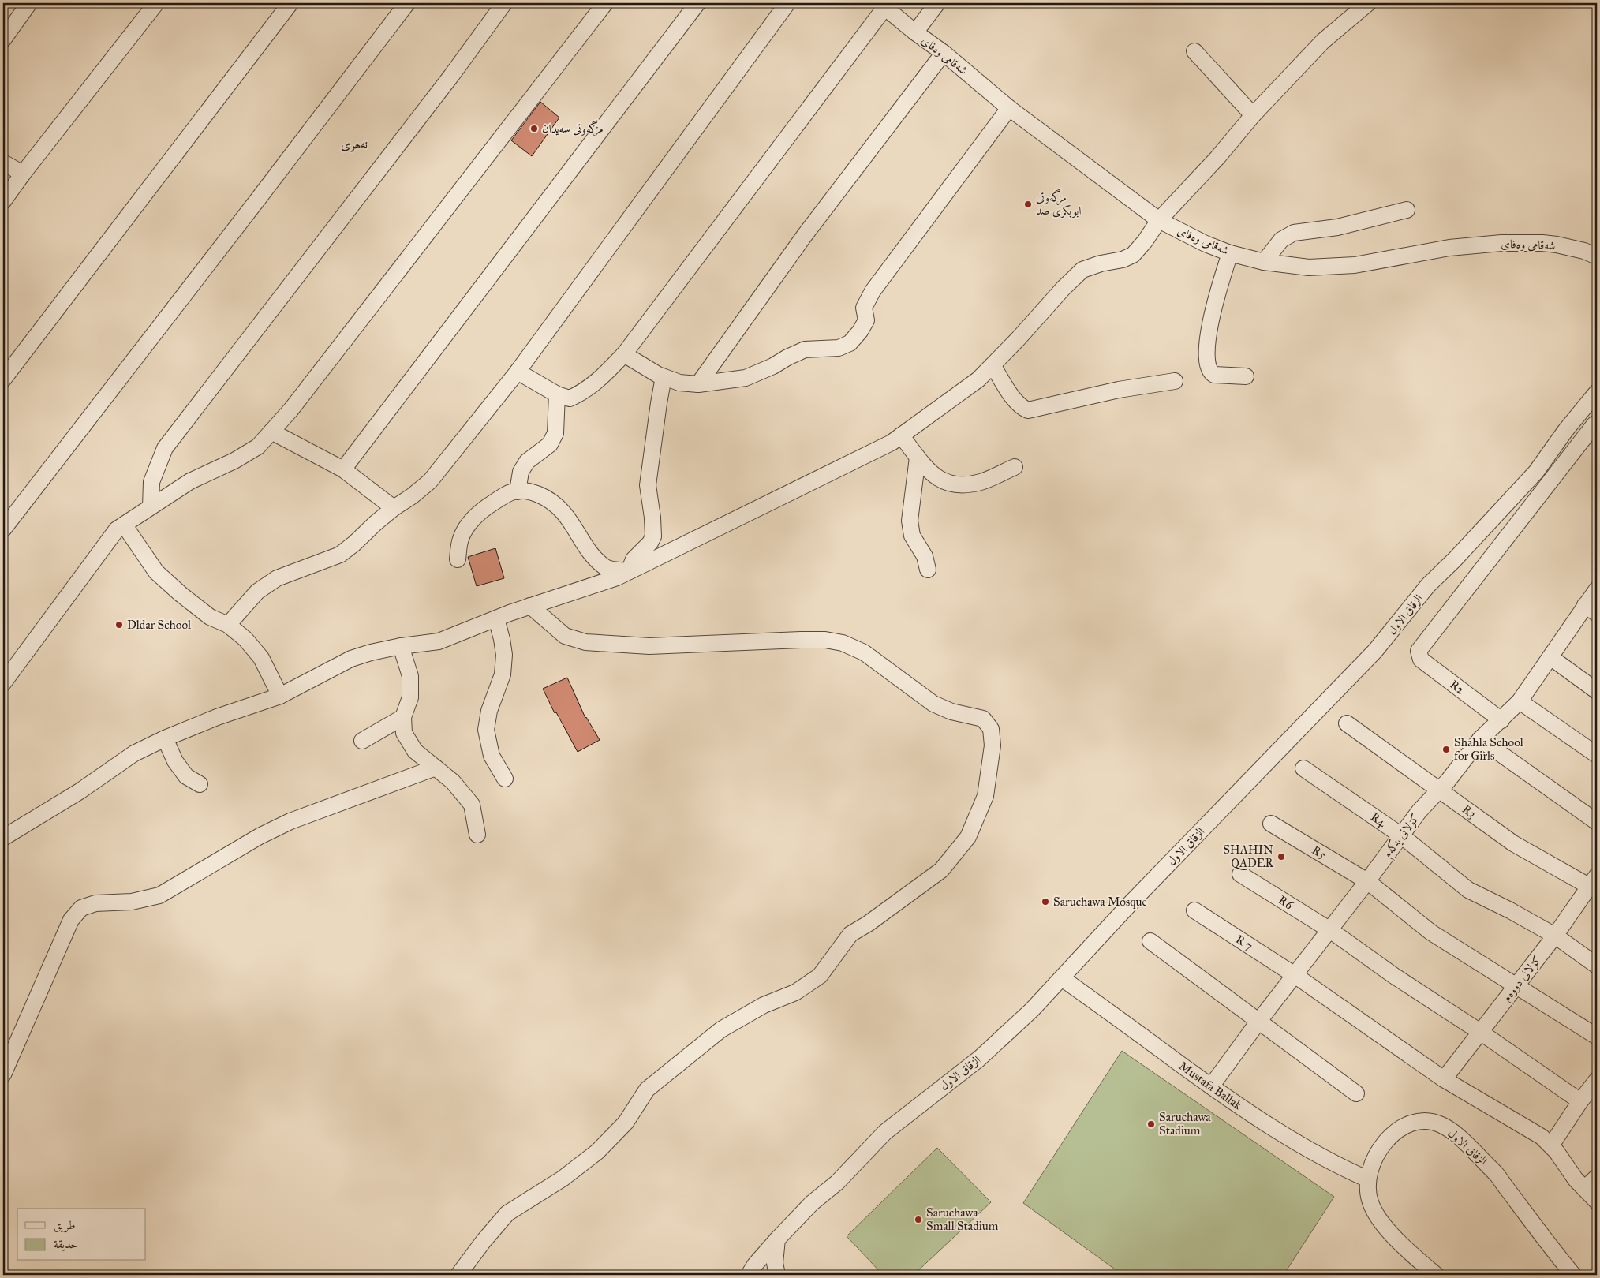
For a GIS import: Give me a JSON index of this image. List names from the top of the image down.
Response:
{
  "streets": {
    "street": [
      "شەقامی وەفای",
      "الزقاق الاول",
      "R2",
      "R3",
      "R4",
      "کۆلانی یەکەم",
      "R5",
      "R6",
      "R 7",
      "کۆلانی دووەم",
      "Mustafa Ballak"
    ]
  },
  "crossings": [
    ["الزقاق الاول", "Mustafa Ballak"],
    ["R2", "کۆلانی یەکەم"],
    ["R3", "کۆلانی یەکەم"],
    ["R3", "کۆلانی دووەم"],
    ["R4", "کۆلانی یەکەم"],
    ["R4", "کۆلانی دووەم"],
    ["کۆلانی یەکەم", "R5"],
    ["کۆلانی یەکەم", "R6"],
    ["کۆلانی یەکەم", "R 7"],
    ["کۆلانی یەکەم", "Mustafa Ballak"],
    ["R5", "کۆلانی دووەم"],
    ["R6", "کۆلانی دووەم"],
    ["R 7", "کۆلانی دووەم"]
  ],
  "districts": ["نەھری"],
  "places": [
    "مزگەوتی سەیدان",
    "مزگەوتی ابوبکری صد",
    "Dldar School",
    "Shahla School for Girls",
    "SHAHIN QADER",
    "Saruchawa Mosque",
    "Saruchawa Stadium",
    "Saruchawa Small Stadium"
  ],
  "legend": ["طريق", "حديقة"]
}
